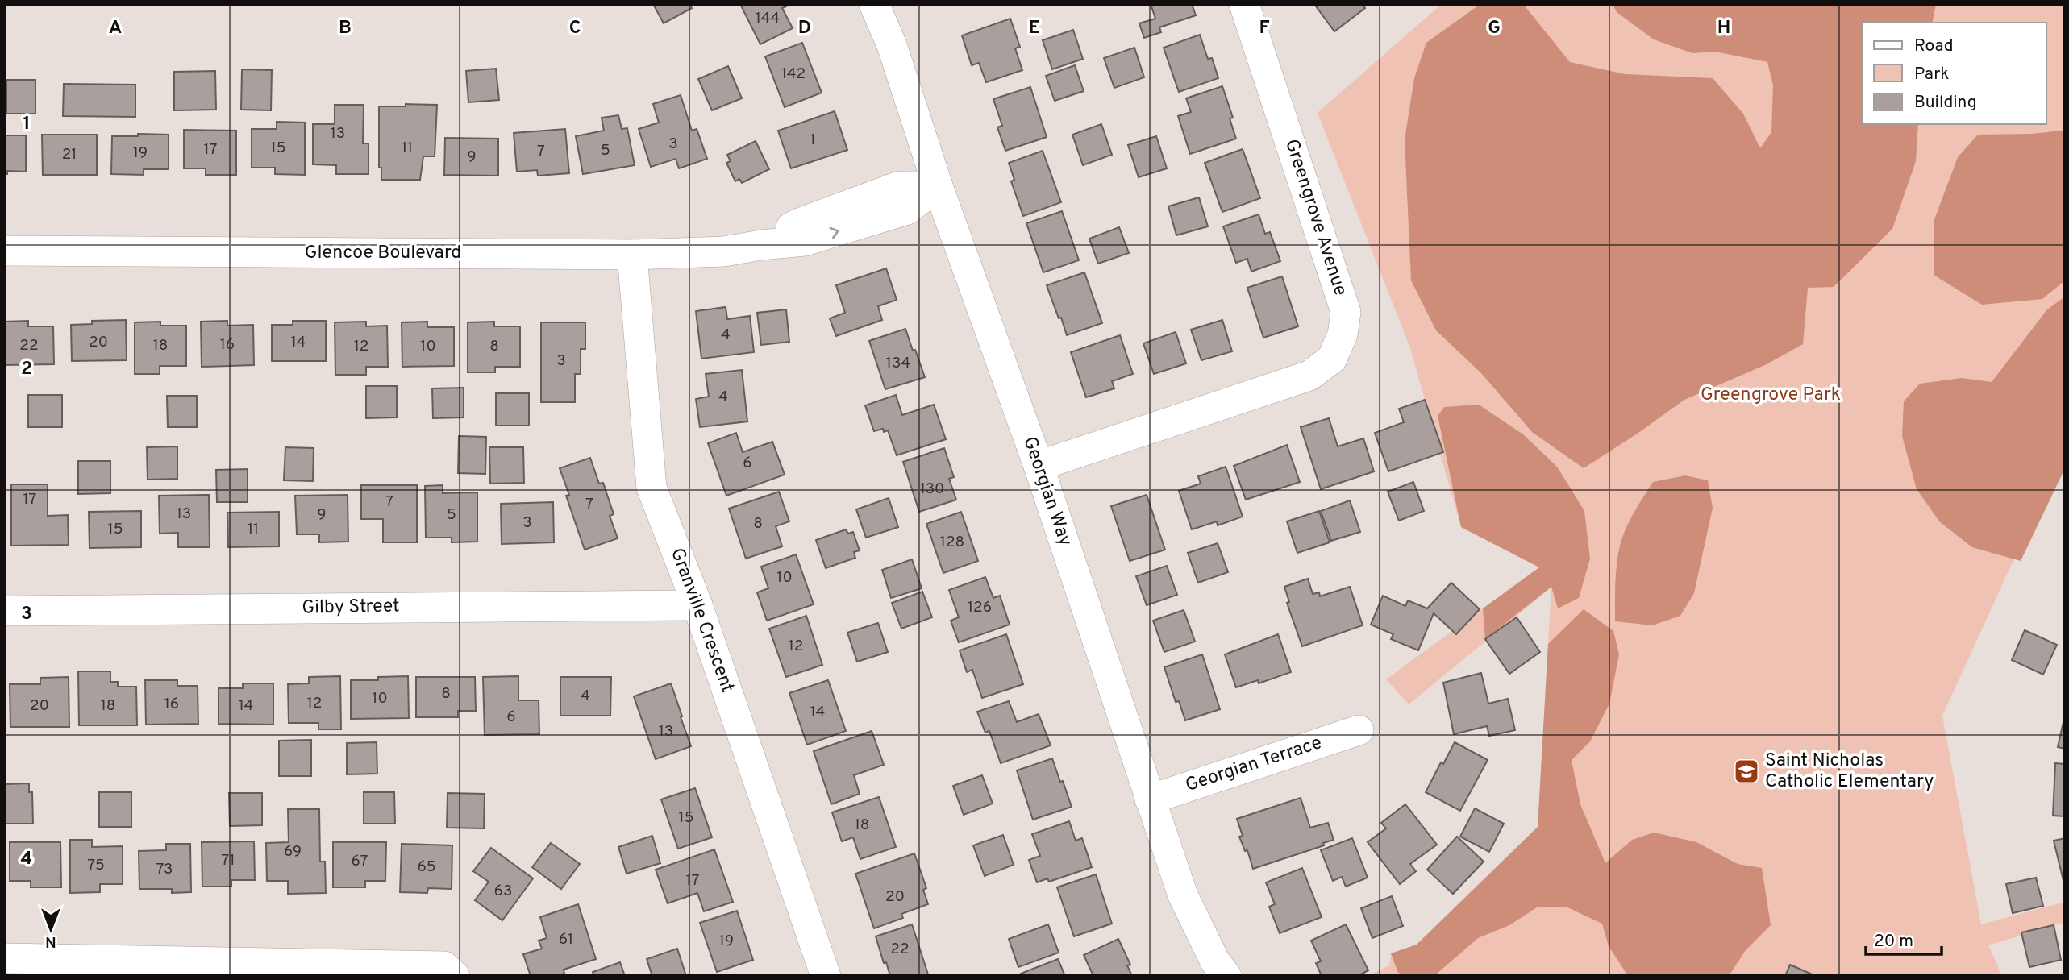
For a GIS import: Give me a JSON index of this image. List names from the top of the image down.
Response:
{
  "streets": {
    "street": [
      "Greengrove Avenue",
      "Glencoe Boulevard",
      "Georgian Way",
      "Gilby Street",
      "Granville Crescent",
      "Georgian Terrace"
    ]
  },
  "crossings": [
    ["Greengrove Avenue", "Georgian Way"],
    ["Glencoe Boulevard", "Georgian Way"],
    ["Glencoe Boulevard", "Granville Crescent"],
    ["Georgian Way", "Georgian Terrace"],
    ["Gilby Street", "Granville Crescent"]
  ],
  "parks": ["Greengrove Park"],
  "places": {
    "school or university": ["Saint Nicholas Catholic Elementary"]
  },
  "house_numbers": [
    "144",
    "142",
    "13",
    "1",
    "3",
    "15",
    "11",
    "17",
    "5",
    "7",
    "19",
    "21",
    "9",
    "4",
    "20",
    "14",
    "16",
    "22",
    "18",
    "12",
    "10",
    "8",
    "3",
    "134",
    "4",
    "6",
    "130",
    "17",
    "7",
    "7",
    "13",
    "9",
    "5",
    "3",
    "8",
    "15",
    "11",
    "128",
    "10",
    "126",
    "12",
    "8",
    "4",
    "10",
    "12",
    "16",
    "20",
    "18",
    "14",
    "14",
    "6",
    "13",
    "15",
    "18",
    "69",
    "71",
    "67",
    "75",
    "65",
    "73",
    "17",
    "63",
    "20",
    "61",
    "19",
    "22"
  ],
  "legend": ["Road", "Park", "Building"],
  "scale_bar": "20 m",
  "north": "bottom",
  "grid": {
    "columns": [
      "A",
      "B",
      "C",
      "D",
      "E",
      "F",
      "G",
      "H"
    ],
    "rows": [
      "1",
      "2",
      "3",
      "4"
    ]
  }
}
